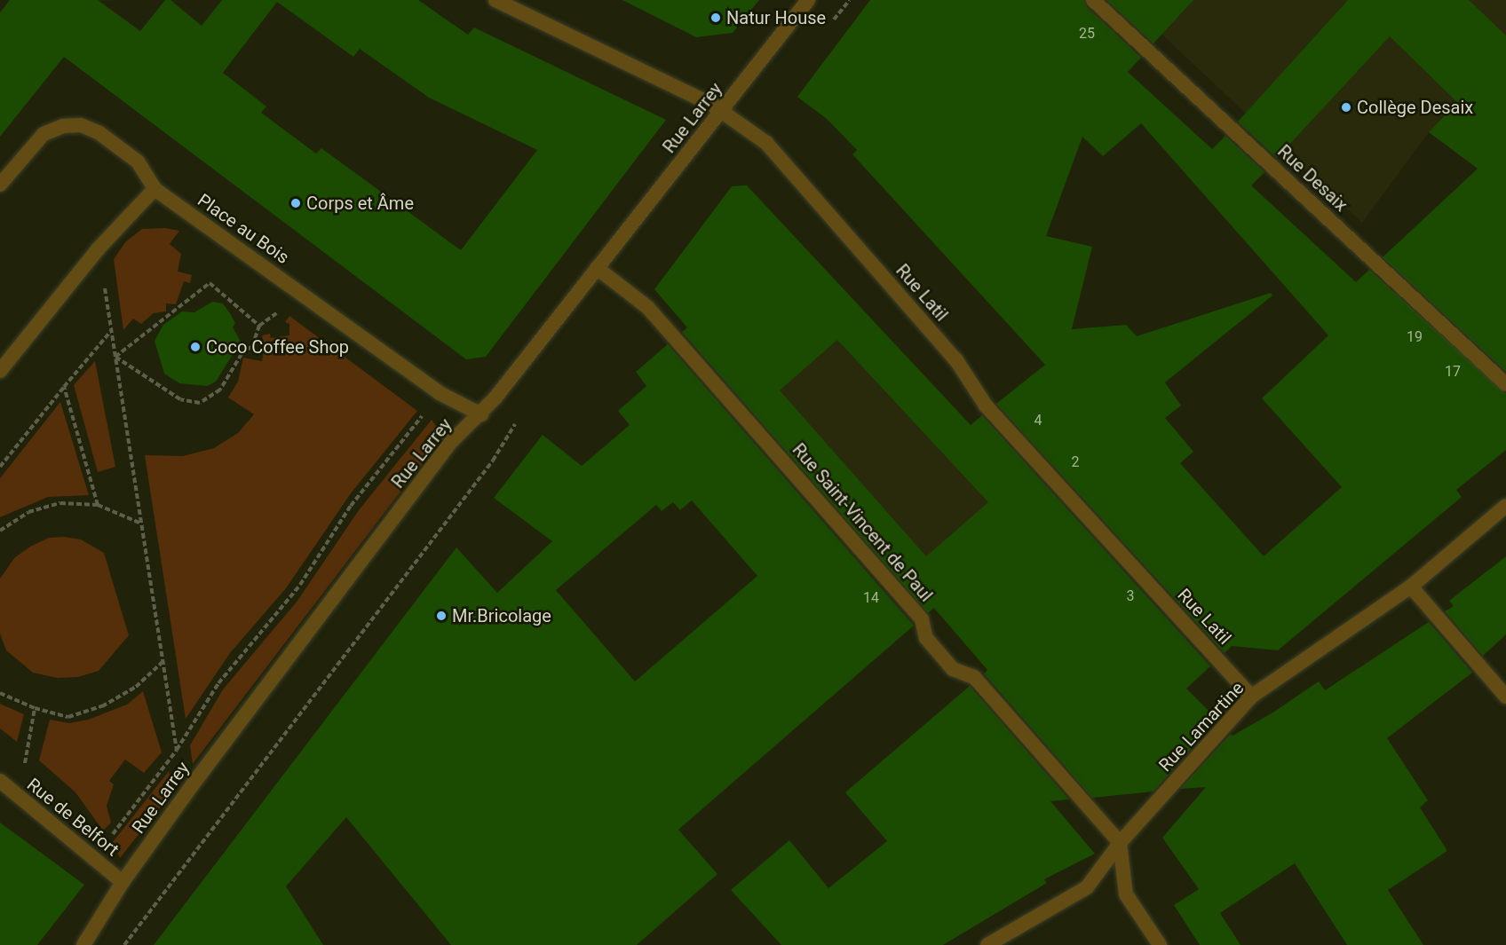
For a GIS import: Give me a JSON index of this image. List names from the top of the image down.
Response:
{
  "streets": {
    "street": [
      "Rue Larrey",
      "Rue Desaix",
      "Place au Bois",
      "Rue Latil",
      "Rue Saint-Vincent de Paul",
      "Rue Lamartine",
      "Rue de Belfort"
    ]
  },
  "crossings": [
    ["Rue Larrey", "Place au Bois"],
    ["Rue Larrey", "Rue Latil"],
    ["Rue Larrey", "Rue Saint-Vincent de Paul"],
    ["Rue Larrey", "Rue de Belfort"],
    ["Rue Latil", "Rue Lamartine"],
    ["Rue Saint-Vincent de Paul", "Rue Lamartine"]
  ],
  "places": [
    "Natur House",
    "Collège Desaix",
    "Corps et Âme",
    "Coco Coffee Shop",
    "Mr.Bricolage"
  ],
  "house_numbers": [
    "25",
    "19",
    "17",
    "4",
    "2",
    "3",
    "14"
  ]
}
